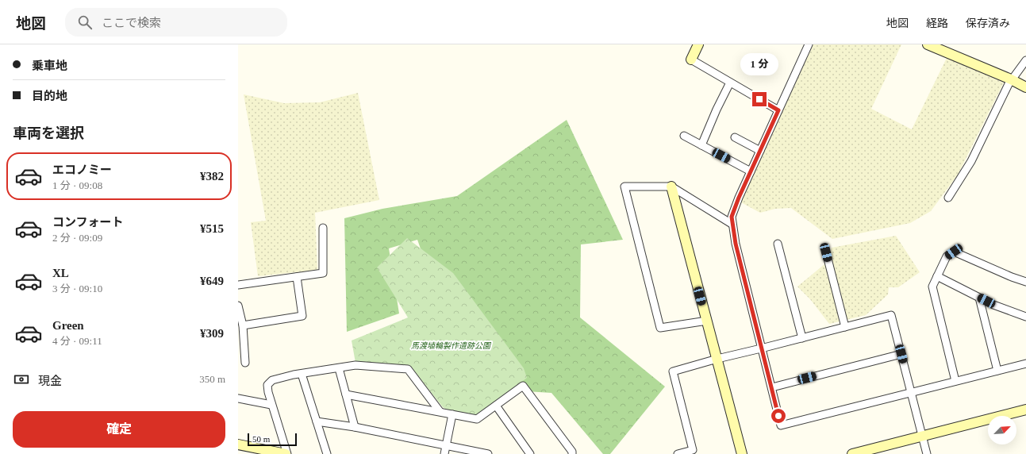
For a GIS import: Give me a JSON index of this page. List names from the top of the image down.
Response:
{
  "parks": ["馬渡埴輪製作遺跡公園"],
  "scale_bar": "50 m",
  "north": "top right",
  "page": {
    "header": "地図",
    "search": "ここで検索",
    "nav": ["地図", "経路", "保存済み"],
    "banner": ["乗車地", "目的地"],
    "bubble": "1 分",
    "heading": "車両を選択",
    "list": [
      {
        "name": "エコノミー",
        "note": "1 分 · 09:08",
        "value": "¥382"
      },
      {
        "name": "コンフォート",
        "note": "2 分 · 09:09",
        "value": "¥515"
      },
      {
        "name": "XL",
        "note": "3 分 · 09:10",
        "value": "¥649"
      },
      {
        "name": "Green",
        "note": "4 分 · 09:11",
        "value": "¥309"
      }
    ],
    "pay": ["現金", "350 m"],
    "buttons": "確定",
    "scale": "50 m"
  }
}
